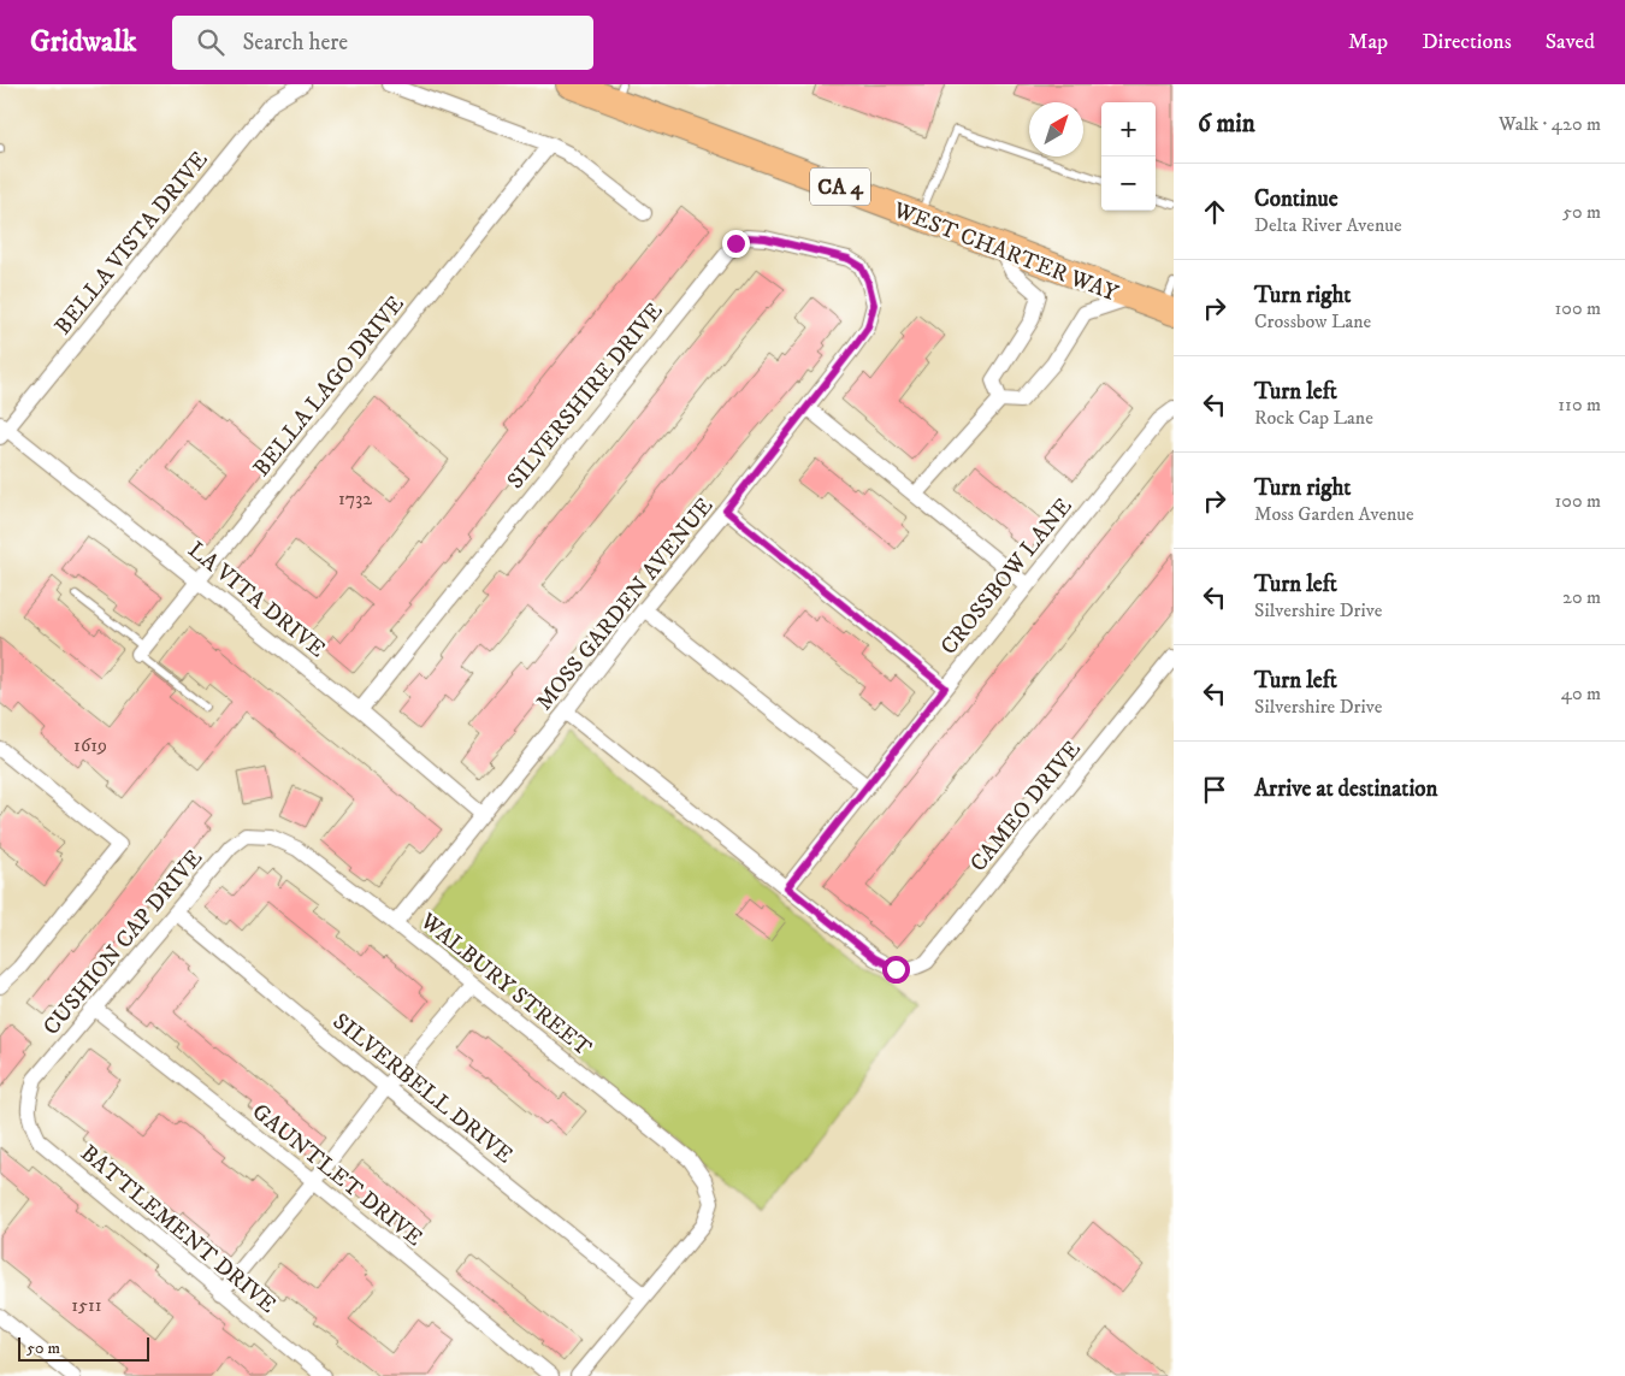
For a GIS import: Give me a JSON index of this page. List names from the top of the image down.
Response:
{
  "streets": {
    "highway": ["CA 4", "WEST CHARTER WAY"],
    "street": [
      "BELLA VISTA DRIVE",
      "BELLA LAGO DRIVE",
      "SILVERSHIRE DRIVE",
      "CROSSBOW LANE",
      "LA VITA DRIVE",
      "MOSS GARDEN AVENUE",
      "CAMEO DRIVE",
      "CUSHION CAP DRIVE",
      "WALBURY STREET",
      "SILVERBELL DRIVE",
      "GAUNTLET DRIVE",
      "BATTLEMENT DRIVE"
    ]
  },
  "crossings": [
    ["BELLA VISTA DRIVE", "LA VITA DRIVE"],
    ["BELLA LAGO DRIVE", "LA VITA DRIVE"],
    ["SILVERSHIRE DRIVE", "LA VITA DRIVE"],
    ["SILVERSHIRE DRIVE", "MOSS GARDEN AVENUE"],
    ["CROSSBOW LANE", "CAMEO DRIVE"],
    ["LA VITA DRIVE", "MOSS GARDEN AVENUE"],
    ["MOSS GARDEN AVENUE", "WALBURY STREET"],
    ["CUSHION CAP DRIVE", "WALBURY STREET"],
    ["CUSHION CAP DRIVE", "SILVERBELL DRIVE"],
    ["CUSHION CAP DRIVE", "GAUNTLET DRIVE"],
    ["CUSHION CAP DRIVE", "BATTLEMENT DRIVE"],
    ["WALBURY STREET", "SILVERBELL DRIVE"]
  ],
  "house_numbers": ["1732", "1619", "1511"],
  "scale_bar": "50 m",
  "north": "top right",
  "page": {
    "header": "Gridwalk",
    "search": "Search here",
    "nav": ["Map", "Directions", "Saved"],
    "heading": ["6 min", "Walk · 420 m"],
    "map_buttons": ["+", "−"],
    "list": [
      ["Continue", "Delta River Avenue", "50 m"],
      ["Turn right", "Crossbow Lane", "100 m"],
      ["Turn left", "Rock Cap Lane", "110 m"],
      ["Turn right", "Moss Garden Avenue", "100 m"],
      ["Turn left", "Silvershire Drive", "20 m"],
      ["Turn left", "Silvershire Drive", "40 m"],
      "Arrive at destination"
    ],
    "scale": "50 m"
  }
}
